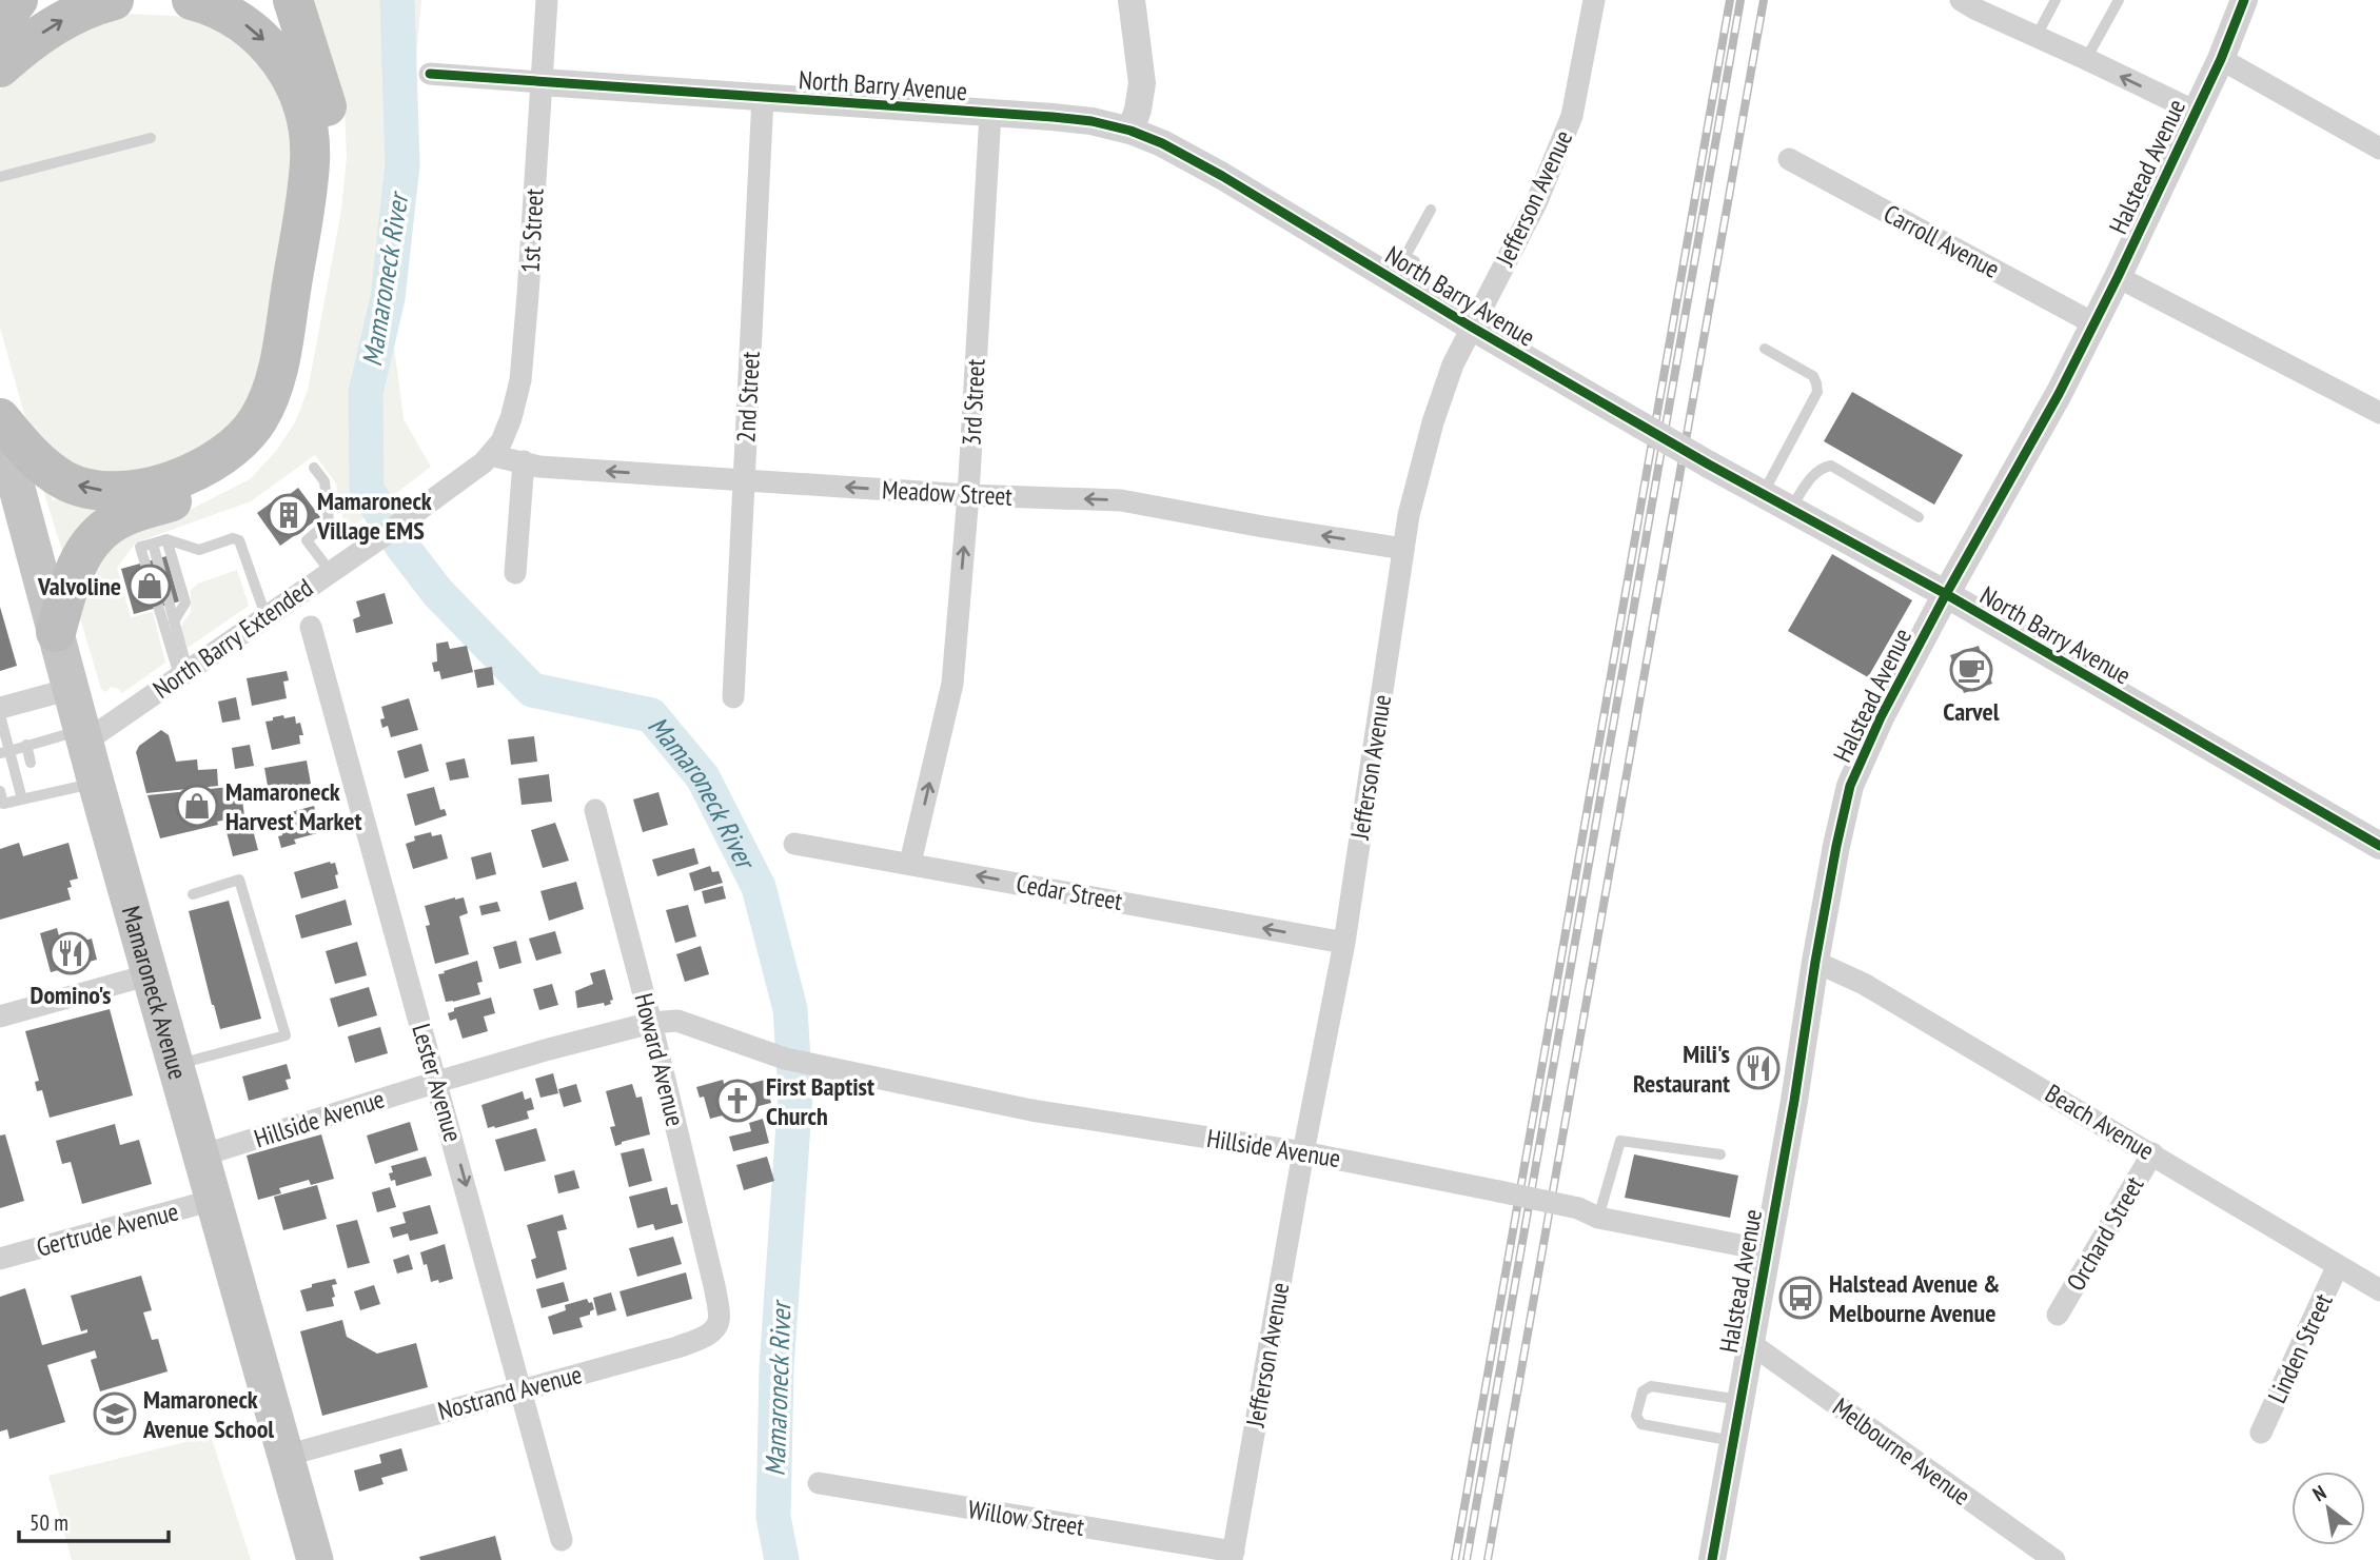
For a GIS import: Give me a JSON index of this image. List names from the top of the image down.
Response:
{
  "streets": {
    "main road": ["Mamaroneck Avenue"],
    "street": [
      "North Barry Avenue",
      "Halstead Avenue",
      "Jefferson Avenue",
      "1st Street",
      "Carroll Avenue",
      "2nd Street",
      "3rd Street",
      "Meadow Street",
      "North Barry Extended",
      "Cedar Street",
      "Howard Avenue",
      "Lester Avenue",
      "Hillside Avenue",
      "Beach Avenue",
      "Gertrude Avenue",
      "Orchard Street",
      "Linden Street",
      "Nostrand Avenue",
      "Melbourne Avenue",
      "Willow Street"
    ]
  },
  "crossings": [
    ["North Barry Avenue", "Halstead Avenue"],
    ["North Barry Avenue", "Jefferson Avenue"],
    ["North Barry Avenue", "1st Street"],
    ["North Barry Avenue", "2nd Street"],
    ["North Barry Avenue", "3rd Street"],
    ["Halstead Avenue", "Carroll Avenue"],
    ["Halstead Avenue", "Hillside Avenue"],
    ["Halstead Avenue", "Beach Avenue"],
    ["Halstead Avenue", "Melbourne Avenue"],
    ["Jefferson Avenue", "Meadow Street"],
    ["Jefferson Avenue", "Cedar Street"],
    ["Jefferson Avenue", "Hillside Avenue"],
    ["Jefferson Avenue", "Willow Street"],
    ["1st Street", "Meadow Street"],
    ["1st Street", "North Barry Extended"],
    ["2nd Street", "Meadow Street"],
    ["3rd Street", "Meadow Street"],
    ["3rd Street", "Cedar Street"],
    ["Meadow Street", "North Barry Extended"],
    ["North Barry Extended", "Mamaroneck Avenue"],
    ["Mamaroneck Avenue", "Hillside Avenue"],
    ["Mamaroneck Avenue", "Gertrude Avenue"],
    ["Mamaroneck Avenue", "Nostrand Avenue"],
    ["Howard Avenue", "Hillside Avenue"],
    ["Howard Avenue", "Nostrand Avenue"],
    ["Lester Avenue", "Hillside Avenue"],
    ["Lester Avenue", "Nostrand Avenue"],
    ["Beach Avenue", "Orchard Street"],
    ["Beach Avenue", "Linden Street"]
  ],
  "one_way": ["3rd Street", "Meadow Street", "Cedar Street"],
  "water": ["Mamaroneck River"],
  "places": {
    "building": ["Mamaroneck Village EMS"],
    "shop": ["Valvoline", "Mamaroneck Harvest Market"],
    "cafe": ["Carvel"],
    "restaurant": ["Domino's", "Mili's Restaurant"],
    "church": ["First Baptist Church"],
    "bus stop": ["Halstead Avenue & Melbourne Avenue"],
    "school or university": ["Mamaroneck Avenue School"]
  },
  "scale_bar": "50 m",
  "north": "top left"
}
